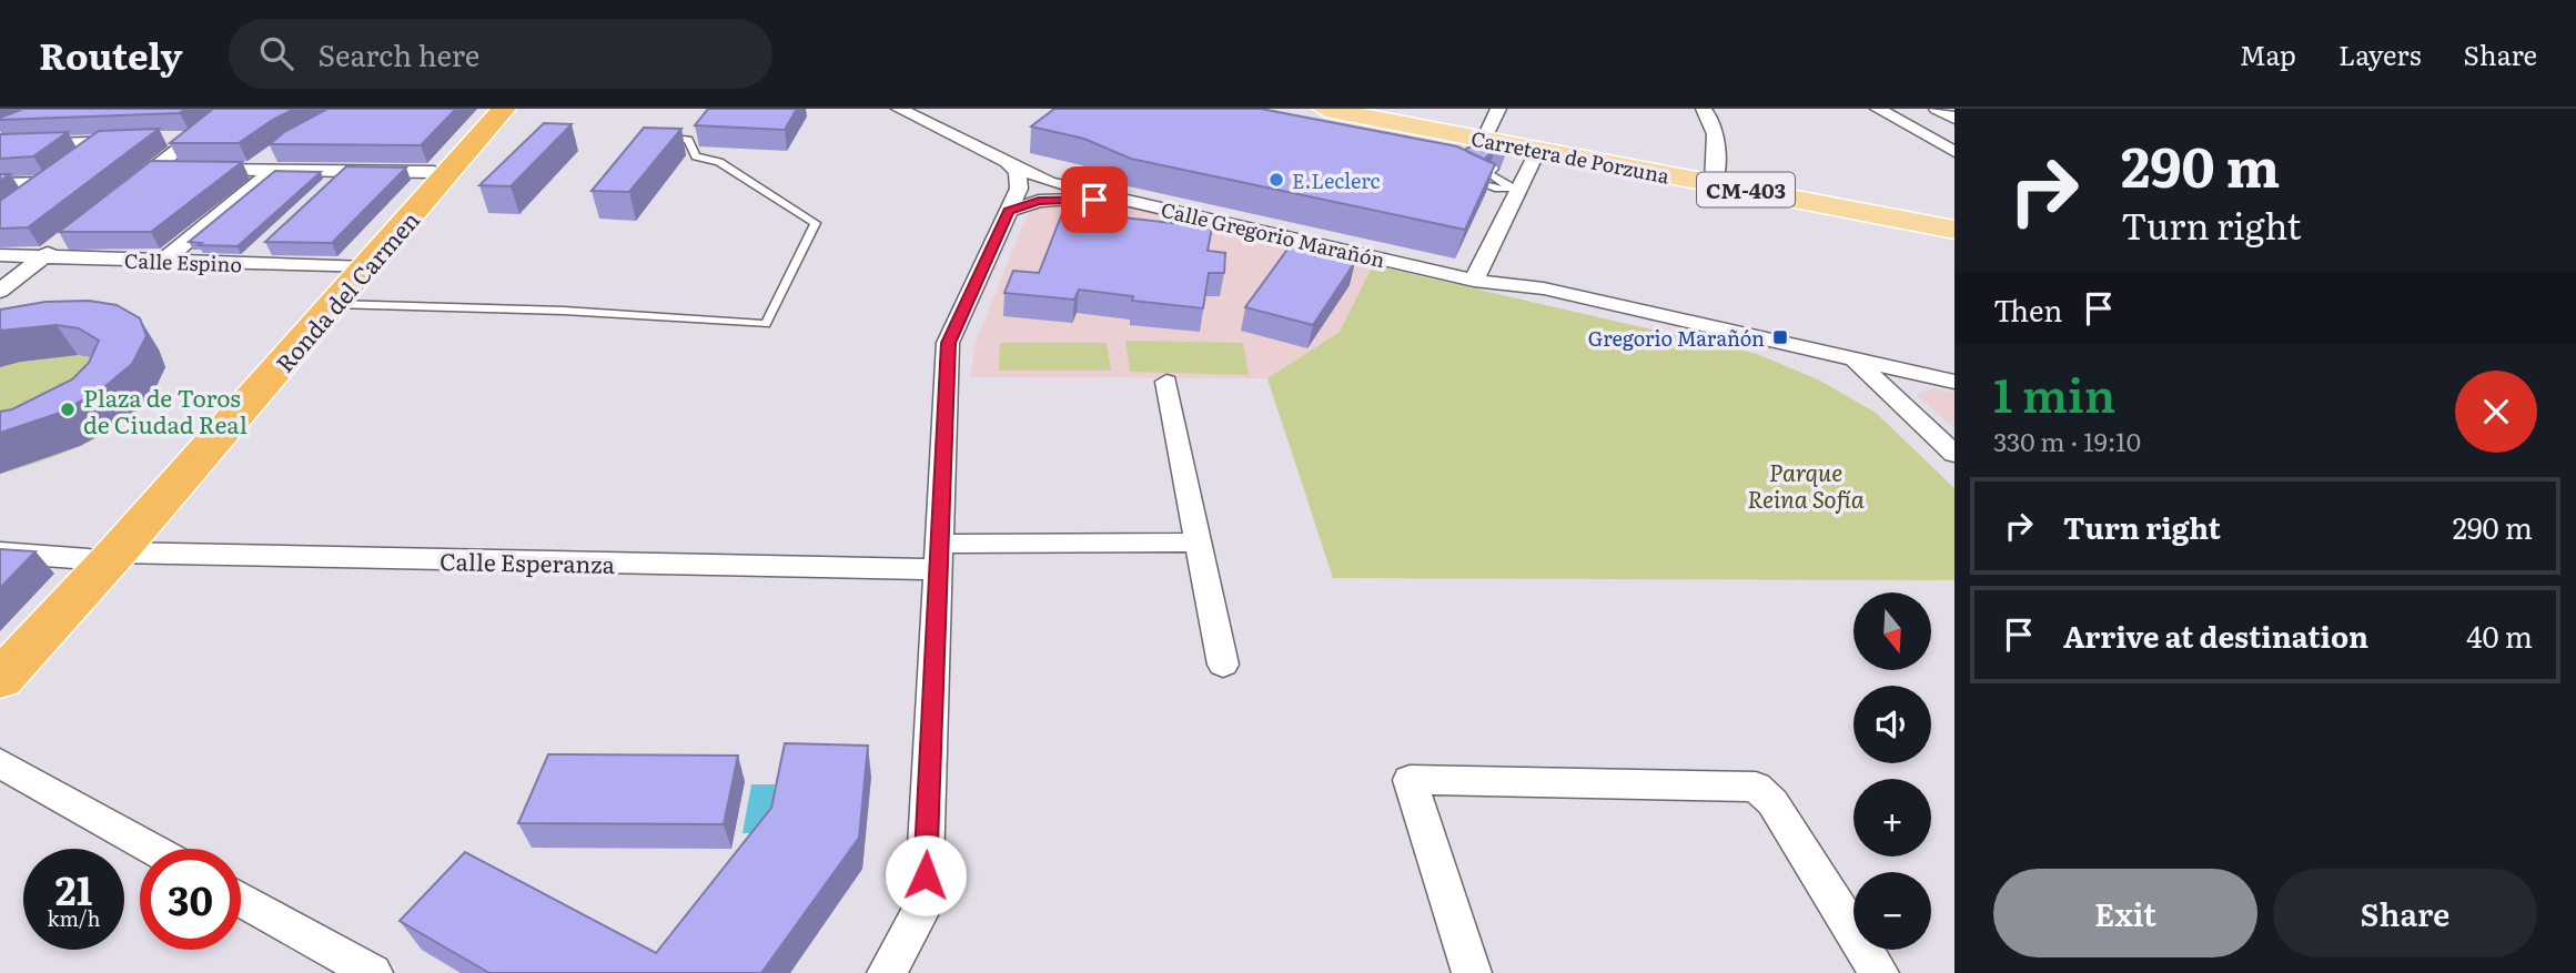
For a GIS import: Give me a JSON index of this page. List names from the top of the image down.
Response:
{
  "streets": {
    "highway": ["Ronda del Carmen"],
    "main road": ["Carretera de Porzuna", "CM-403"],
    "street": ["Calle Gregorio Marañón", "Calle Espino", "Calle Esperanza"]
  },
  "crossings": [
    ["Calle Espino", "Ronda del Carmen"],
    ["Ronda del Carmen", "Calle Esperanza"]
  ],
  "parks": ["Parque Reina Sofía"],
  "places": {
    "other": ["E.Leclerc", "Plaza de Toros de Ciudad Real"],
    "transit": ["Gregorio Marañón"]
  },
  "north": "bottom",
  "page": {
    "header": "Routely",
    "search": "Search here",
    "nav": ["Map", "Layers", "Share"],
    "turn": ["290 m", "Turn right"],
    "then": "Then",
    "heading": ["1 min", "330 m · 19:10"],
    "list": [
      {
        "name": "Turn right",
        "value": "290 m"
      },
      {
        "name": "Arrive at destination",
        "value": "40 m"
      }
    ],
    "map_buttons": ["+", "−"],
    "speed": "21 km/h",
    "limit": "30",
    "buttons": ["Exit", "Share"]
  }
}
